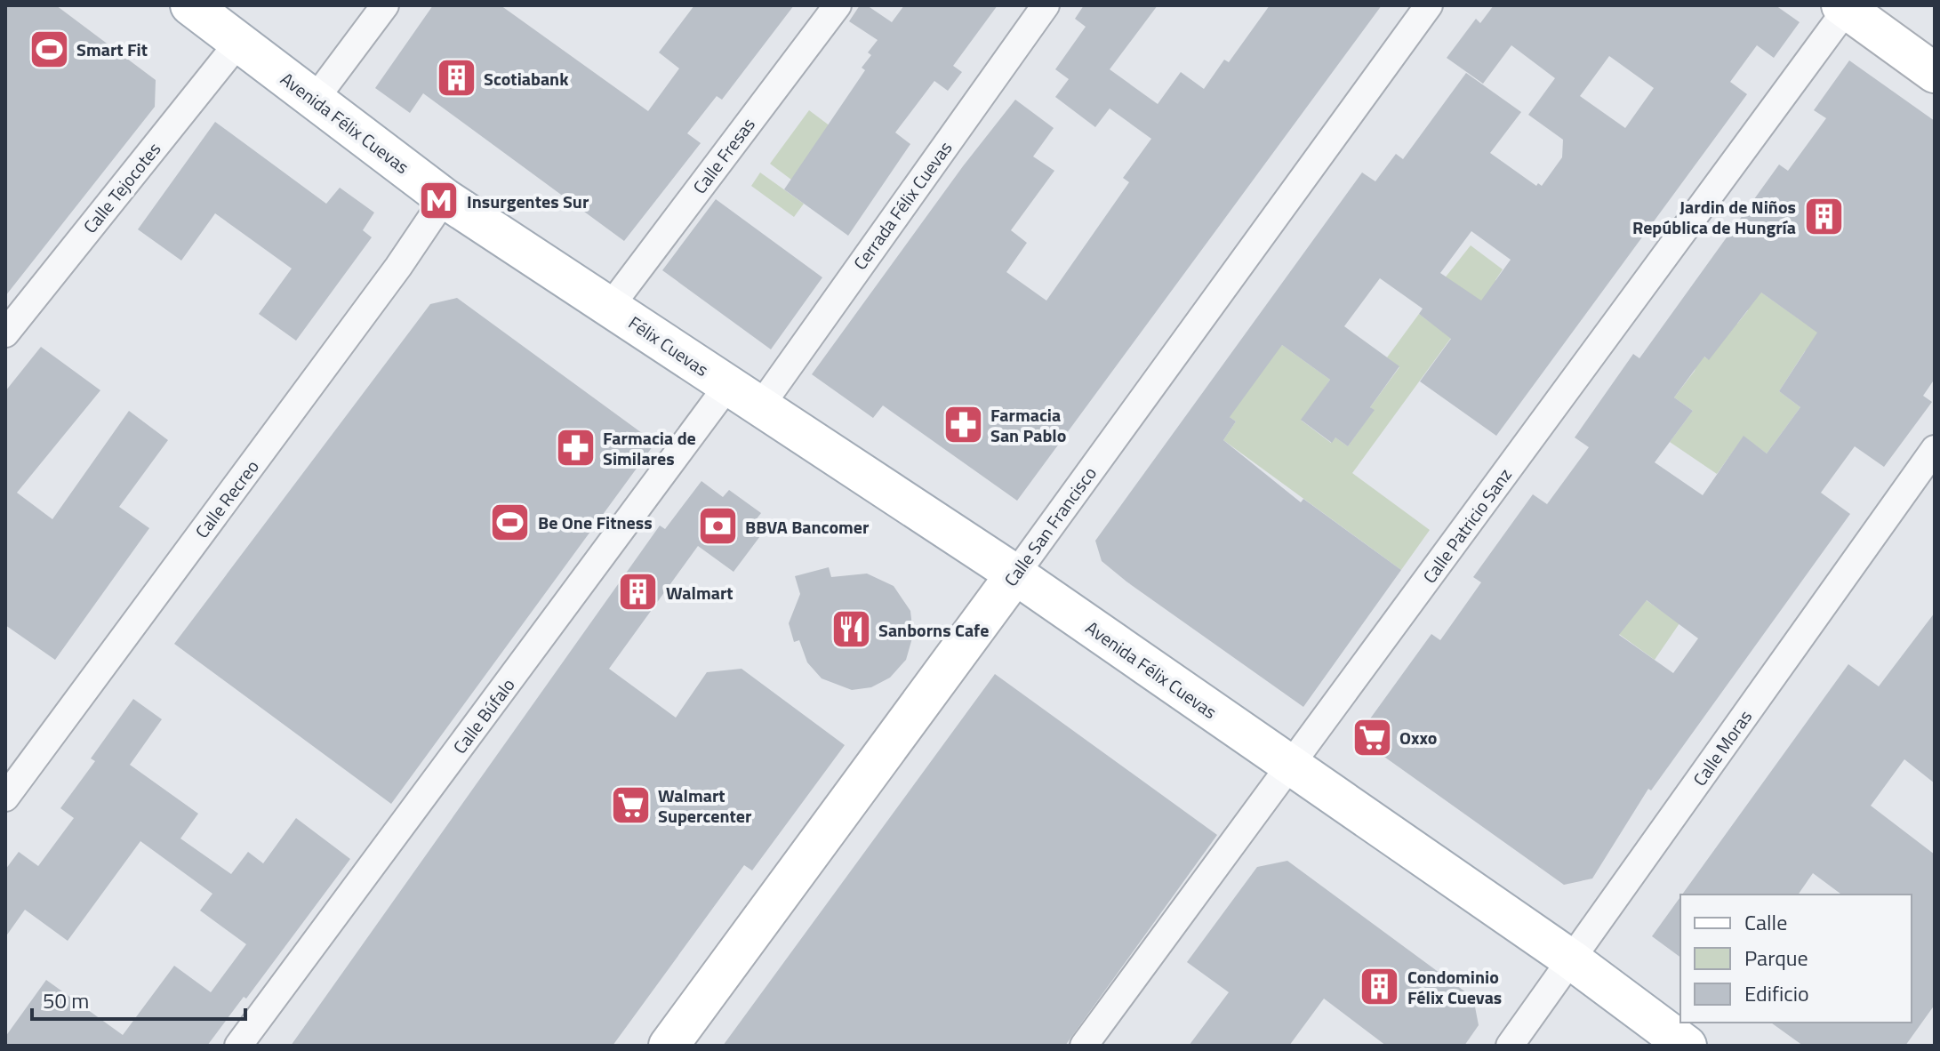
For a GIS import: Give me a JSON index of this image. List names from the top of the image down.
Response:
{
  "streets": {
    "main road": ["Avenida Félix Cuevas", "Félix Cuevas", "Calle San Francisco"],
    "street": [
      "Calle Fresas",
      "Calle Tejocotes",
      "Cerrada Félix Cuevas",
      "Calle Recreo",
      "Calle Patricio Sanz",
      "Calle Búfalo",
      "Calle Moras"
    ]
  },
  "crossings": [
    ["Avenida Félix Cuevas", "Calle Fresas"],
    ["Avenida Félix Cuevas", "Calle Tejocotes"],
    ["Avenida Félix Cuevas", "Cerrada Félix Cuevas"],
    ["Avenida Félix Cuevas", "Félix Cuevas"],
    ["Avenida Félix Cuevas", "Calle Recreo"],
    ["Avenida Félix Cuevas", "Calle Patricio Sanz"],
    ["Avenida Félix Cuevas", "Calle San Francisco"],
    ["Avenida Félix Cuevas", "Calle Búfalo"],
    ["Avenida Félix Cuevas", "Calle Moras"],
    ["Calle Fresas", "Félix Cuevas"],
    ["Félix Cuevas", "Calle Búfalo"]
  ],
  "places": {
    "sports": ["Smart Fit", "Be One Fitness"],
    "building": [
      "Scotiabank",
      "Jardin de Niños República de Hungría",
      "Walmart",
      "Condominio Félix Cuevas"
    ],
    "metro station": ["Insurgentes Sur"],
    "pharmacy": ["Farmacia San Pablo", "Farmacia de Similares"],
    "bank": ["BBVA Bancomer"],
    "restaurant": ["Sanborns Cafe"],
    "supermarket": ["Oxxo", "Walmart Supercenter"]
  },
  "legend": ["Calle", "Parque", "Edificio"],
  "scale_bar": "50 m"
}
